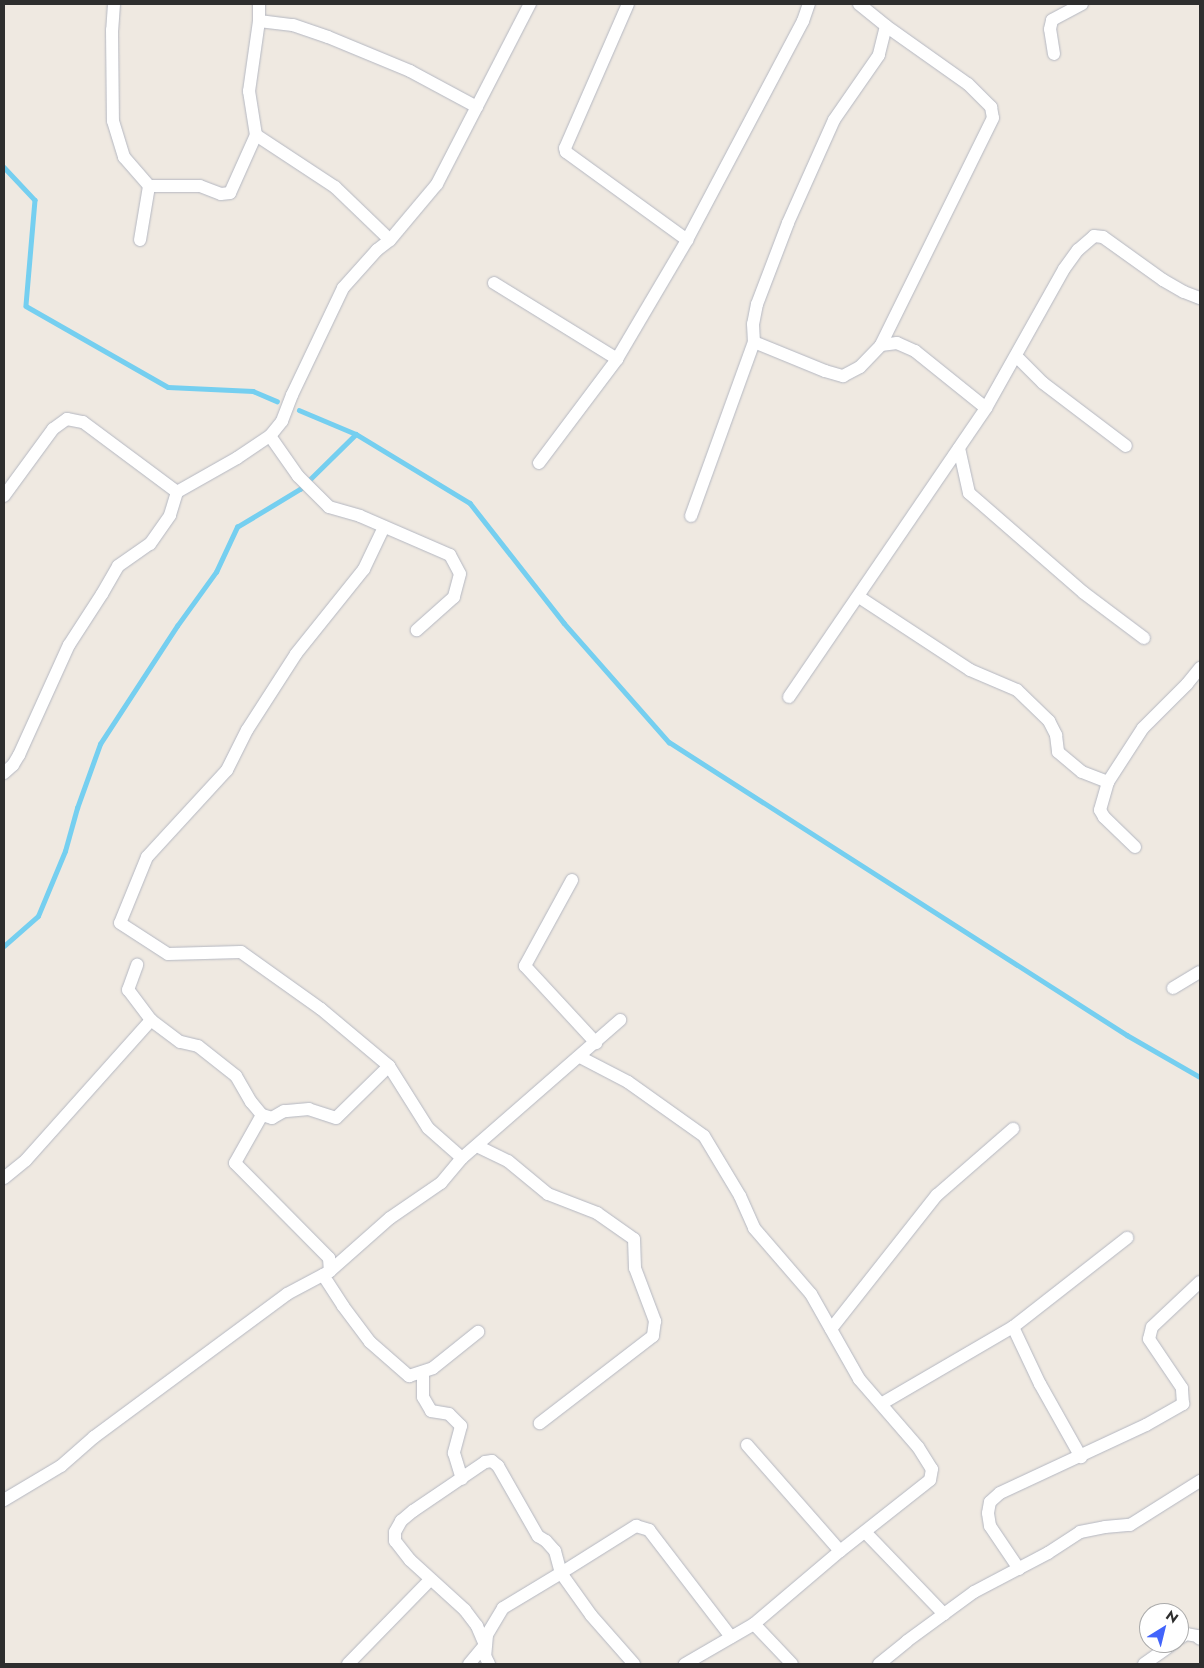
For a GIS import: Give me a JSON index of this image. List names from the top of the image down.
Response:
{
  "north": "top right"
}
